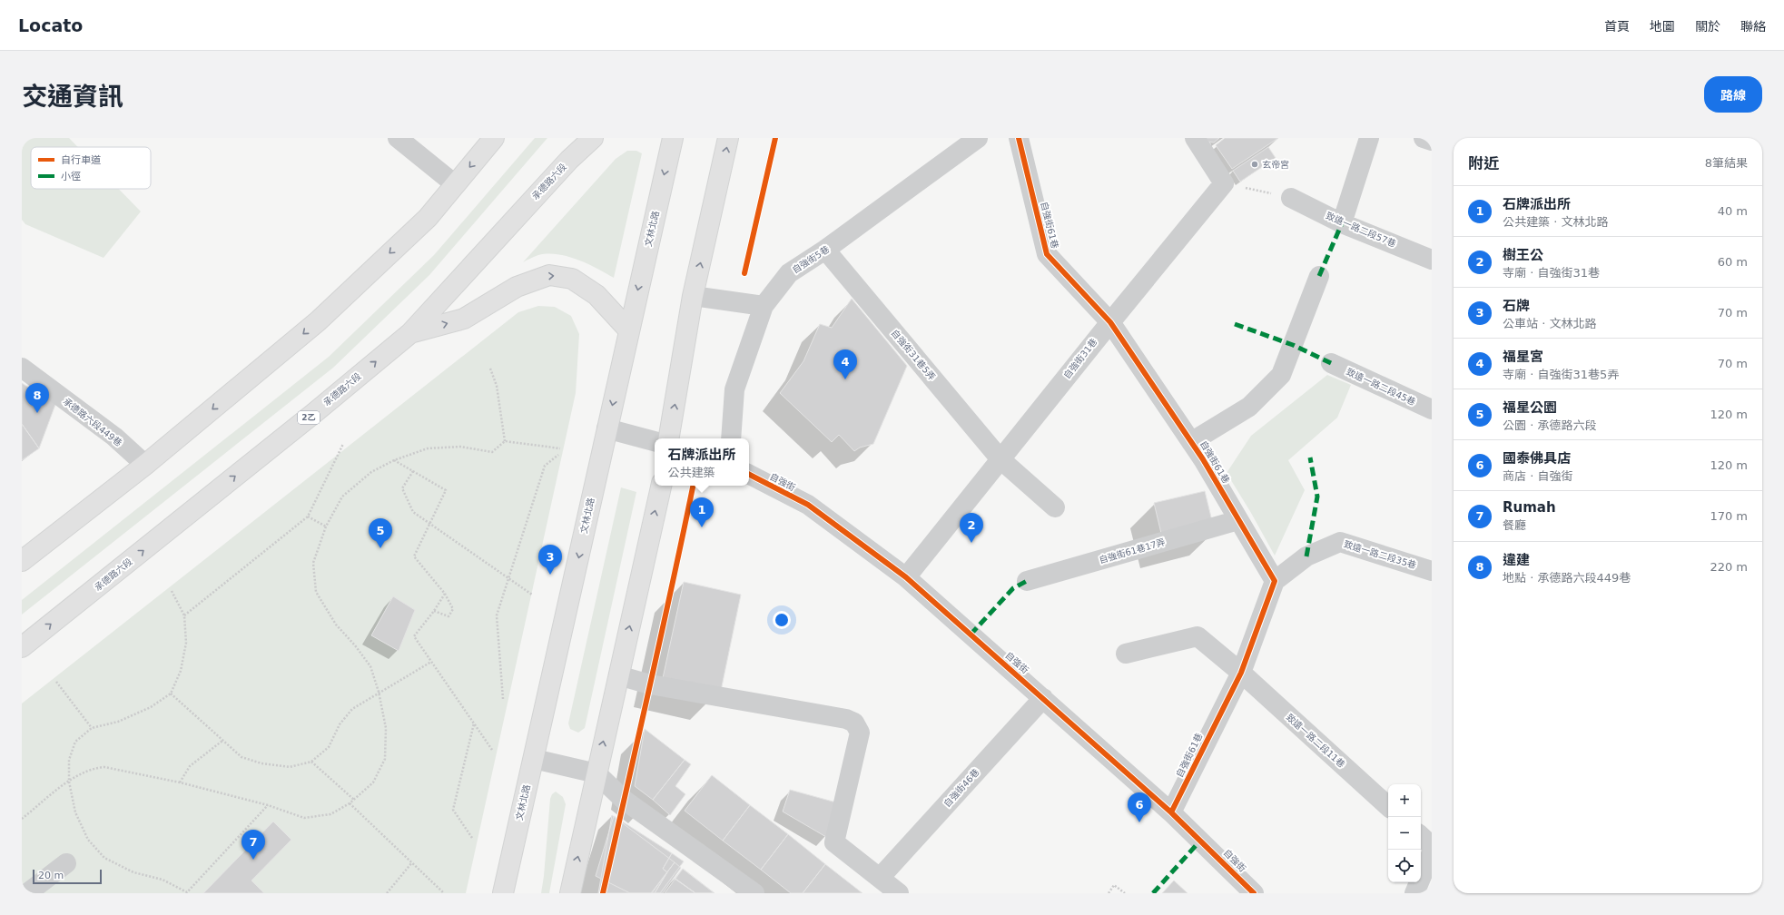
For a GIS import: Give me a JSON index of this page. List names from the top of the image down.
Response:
{
  "streets": {
    "main road": ["承德路六段", "文林北路", "2乙"],
    "street": [
      "自強街61巷",
      "致遠一路二段57巷",
      "自強街5巷",
      "自強街31巷5弄",
      "自強街31巷",
      "致遠一路二段45巷",
      "承德路六段449巷",
      "自強街",
      "自強街61巷17弄",
      "致遠一路二段35巷",
      "致遠一路二段11巷",
      "自強街46巷"
    ]
  },
  "crossings": [
    ["自強街61巷", "自強街31巷"],
    ["自強街61巷", "自強街"],
    ["自強街61巷", "自強街61巷17弄"],
    ["自強街61巷", "致遠一路二段35巷"],
    ["自強街61巷", "致遠一路二段11巷"],
    ["自強街5巷", "自強街31巷5弄"],
    ["自強街31巷5弄", "自強街31巷"],
    ["自強街31巷", "自強街"],
    ["自強街", "自強街46巷"]
  ],
  "places": ["玄帝宮"],
  "legend": ["自行車道", "小徑"],
  "scale_bar": "20 m",
  "page": {
    "header": "Locato",
    "nav": [
      "首頁",
      "地圖",
      "關於",
      "聯絡"
    ],
    "title": "交通資訊",
    "buttons": "路線",
    "heading": ["附近", "8筆結果"],
    "list": [
      {
        "mark": "1",
        "name": "石牌派出所",
        "note": "公共建築 · 文林北路",
        "value": "40 m"
      },
      {
        "mark": "2",
        "name": "樹王公",
        "note": "寺廟 · 自強街31巷",
        "value": "60 m"
      },
      {
        "mark": "3",
        "name": "石牌",
        "note": "公車站 · 文林北路",
        "value": "70 m"
      },
      {
        "mark": "4",
        "name": "福星宮",
        "note": "寺廟 · 自強街31巷5弄",
        "value": "70 m"
      },
      {
        "mark": "5",
        "name": "福星公園",
        "note": "公園 · 承德路六段",
        "value": "120 m"
      },
      {
        "mark": "6",
        "name": "國泰佛具店",
        "note": "商店 · 自強街",
        "value": "120 m"
      },
      {
        "mark": "7",
        "name": "Rumah",
        "note": "餐廳",
        "value": "170 m"
      },
      {
        "mark": "8",
        "name": "違建",
        "note": "地點 · 承德路六段449巷",
        "value": "220 m"
      }
    ],
    "pins": [
      "4",
      "8",
      "1",
      "2",
      "5",
      "3",
      "6",
      "7"
    ],
    "popup": ["石牌派出所", "公共建築"],
    "map_buttons": ["+", "−"],
    "scale": "20 m"
  }
}
